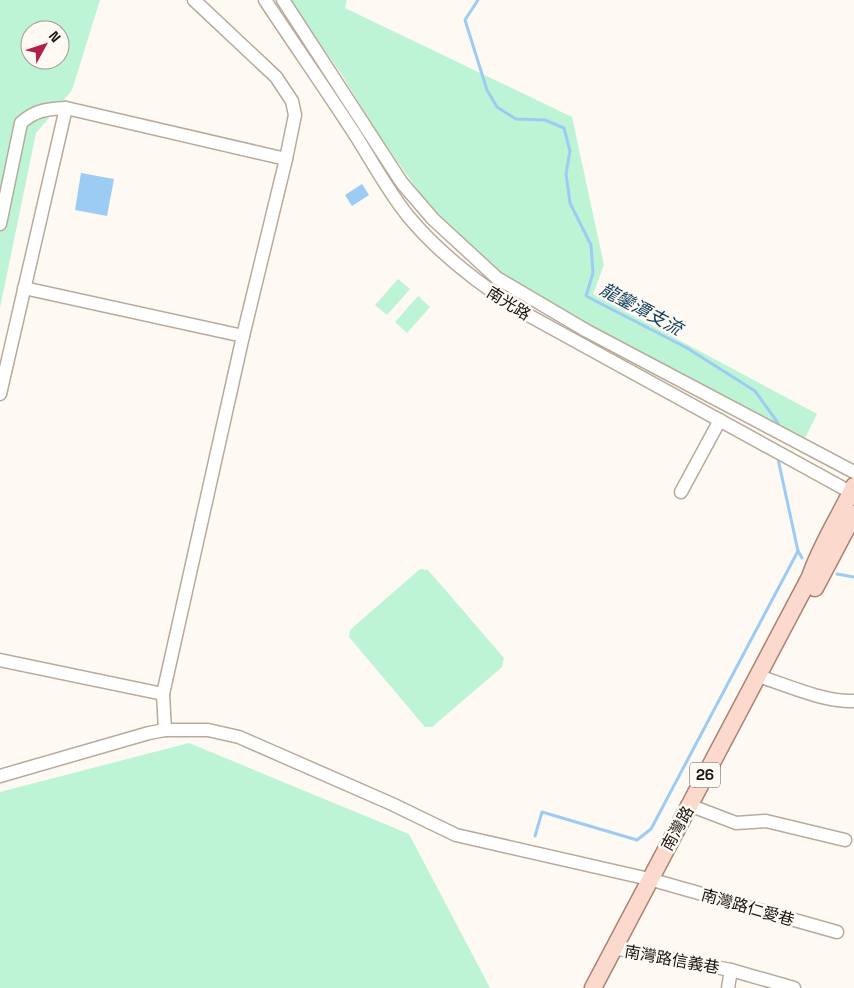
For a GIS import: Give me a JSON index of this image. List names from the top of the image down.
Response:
{
  "streets": {
    "main road": ["26", "南灣路"],
    "street": ["南光路", "南灣路仁愛巷", "南灣路信義巷"]
  },
  "crossings": [
    ["南光路", "26"],
    ["26", "南灣路"],
    ["南灣路", "南灣路仁愛巷"],
    ["南灣路", "南灣路信義巷"]
  ],
  "water": ["龍鑾潭支流"],
  "north": "top right"
}
